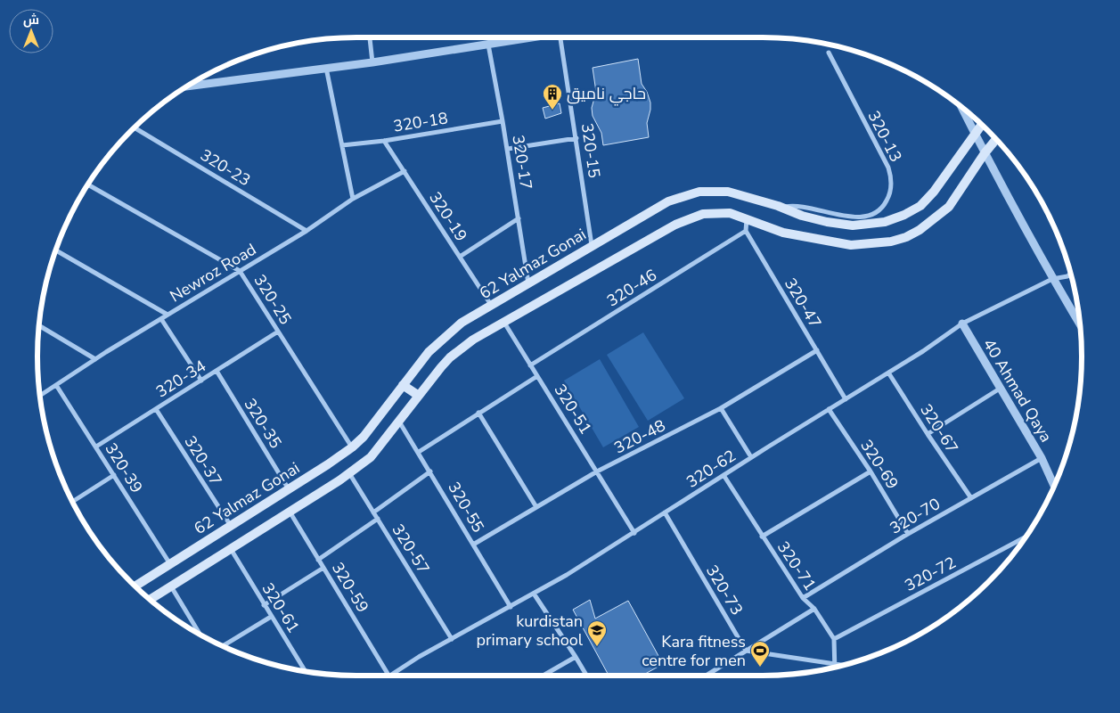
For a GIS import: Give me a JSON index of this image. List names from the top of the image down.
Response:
{
  "streets": {
    "main road": ["62 Yalmaz Gonai"],
    "street": [
      "320-18",
      "320-13",
      "320-15",
      "320-17",
      "320-23",
      "320-19",
      "Newroz Road",
      "320-46",
      "320-25",
      "320-47",
      "320-34",
      "40 Ahmad Qaya",
      "320-51",
      "320-35",
      "320-67",
      "320-48",
      "320-37",
      "320-69",
      "320-39",
      "320-62",
      "320-55",
      "320-70",
      "320-57",
      "320-71",
      "320-72",
      "320-59",
      "320-73",
      "320-61"
    ]
  },
  "crossings": [
    ["320-18", "320-17"],
    ["320-18", "320-19"],
    ["320-13", "62 Yalmaz Gonai"],
    ["320-15", "62 Yalmaz Gonai"],
    ["320-17", "62 Yalmaz Gonai"],
    ["320-23", "Newroz Road"],
    ["320-19", "62 Yalmaz Gonai"],
    ["320-19", "Newroz Road"],
    ["62 Yalmaz Gonai", "320-25"],
    ["62 Yalmaz Gonai", "320-35"],
    ["62 Yalmaz Gonai", "320-37"],
    ["62 Yalmaz Gonai", "320-39"],
    ["Newroz Road", "320-25"],
    ["Newroz Road", "320-39"],
    ["320-46", "320-47"],
    ["320-46", "320-51"],
    ["320-25", "320-34"],
    ["320-47", "320-48"],
    ["320-47", "320-62"],
    ["320-34", "320-35"],
    ["320-34", "320-37"],
    ["320-34", "320-39"],
    ["40 Ahmad Qaya", "320-62"],
    ["40 Ahmad Qaya", "320-70"],
    ["320-51", "320-48"],
    ["320-51", "320-62"],
    ["320-67", "320-62"],
    ["320-67", "320-70"],
    ["320-48", "320-55"],
    ["320-69", "320-62"],
    ["320-69", "320-70"],
    ["320-62", "320-55"],
    ["320-62", "320-57"],
    ["320-62", "320-71"],
    ["320-62", "320-73"],
    ["320-70", "320-71"],
    ["320-71", "320-72"]
  ],
  "places": {
    "building": ["حاجي ناميق"],
    "school or university": ["kurdistan primary school"],
    "sports": ["Kara fitness centre for men"]
  },
  "north": "top"
}
